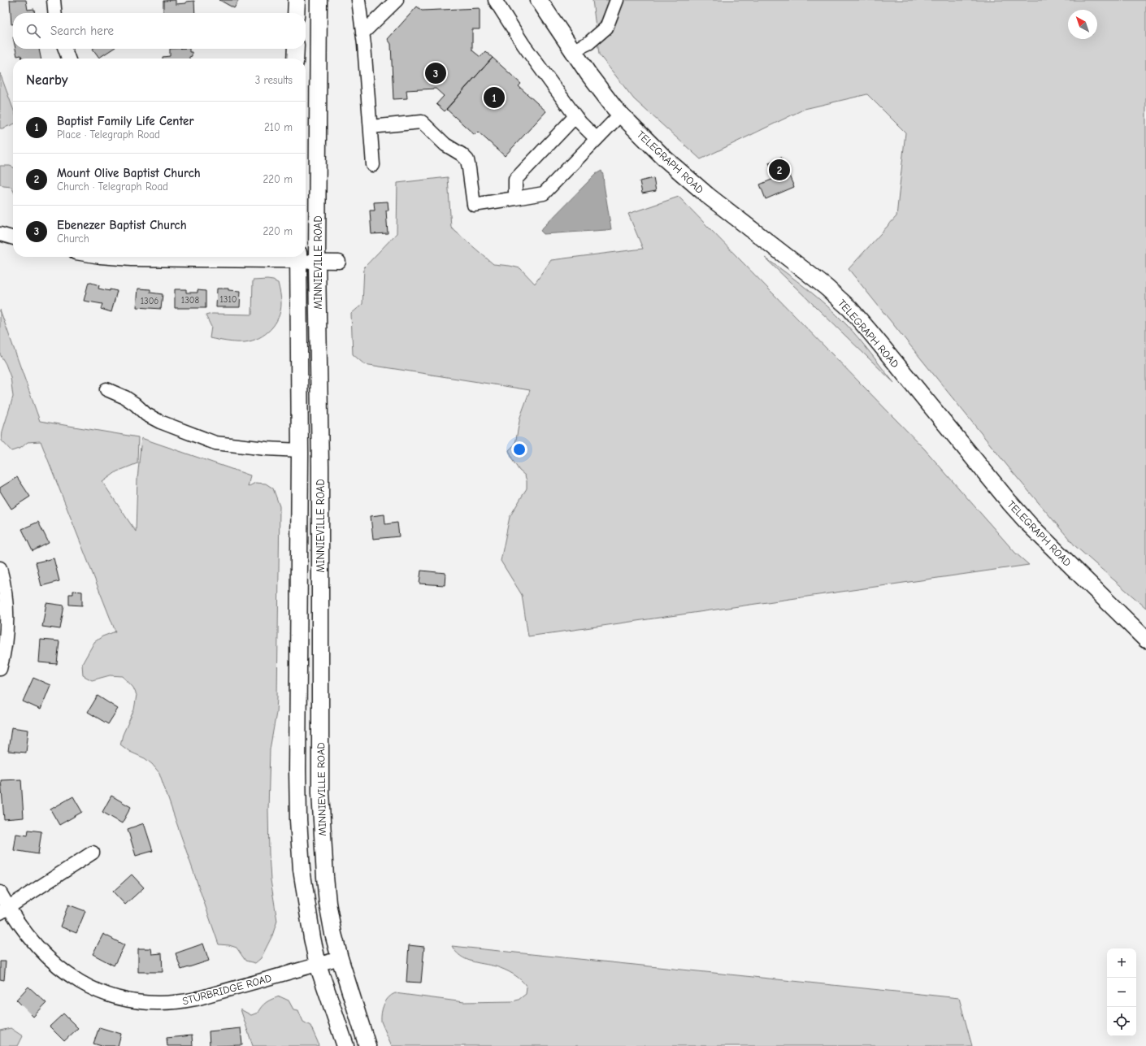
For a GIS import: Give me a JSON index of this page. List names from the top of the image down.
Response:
{
  "streets": {
    "main road": ["TELEGRAPH ROAD", "MINNIEVILLE ROAD"],
    "street": ["STURBRIDGE ROAD"]
  },
  "crossings": [
    ["MINNIEVILLE ROAD", "STURBRIDGE ROAD"]
  ],
  "house_numbers": ["1310", "1308", "1306"],
  "north": "top left",
  "page": {
    "search": "Search here",
    "heading": ["Nearby", "3 results"],
    "pins": ["3", "1", "2"],
    "list": [
      {
        "mark": "1",
        "name": "Baptist Family Life Center",
        "note": "Place · Telegraph Road",
        "value": "210 m"
      },
      {
        "mark": "2",
        "name": "Mount Olive Baptist Church",
        "note": "Church · Telegraph Road",
        "value": "220 m"
      },
      {
        "mark": "3",
        "name": "Ebenezer Baptist Church",
        "note": "Church",
        "value": "220 m"
      }
    ],
    "map_buttons": ["+", "−"]
  }
}
